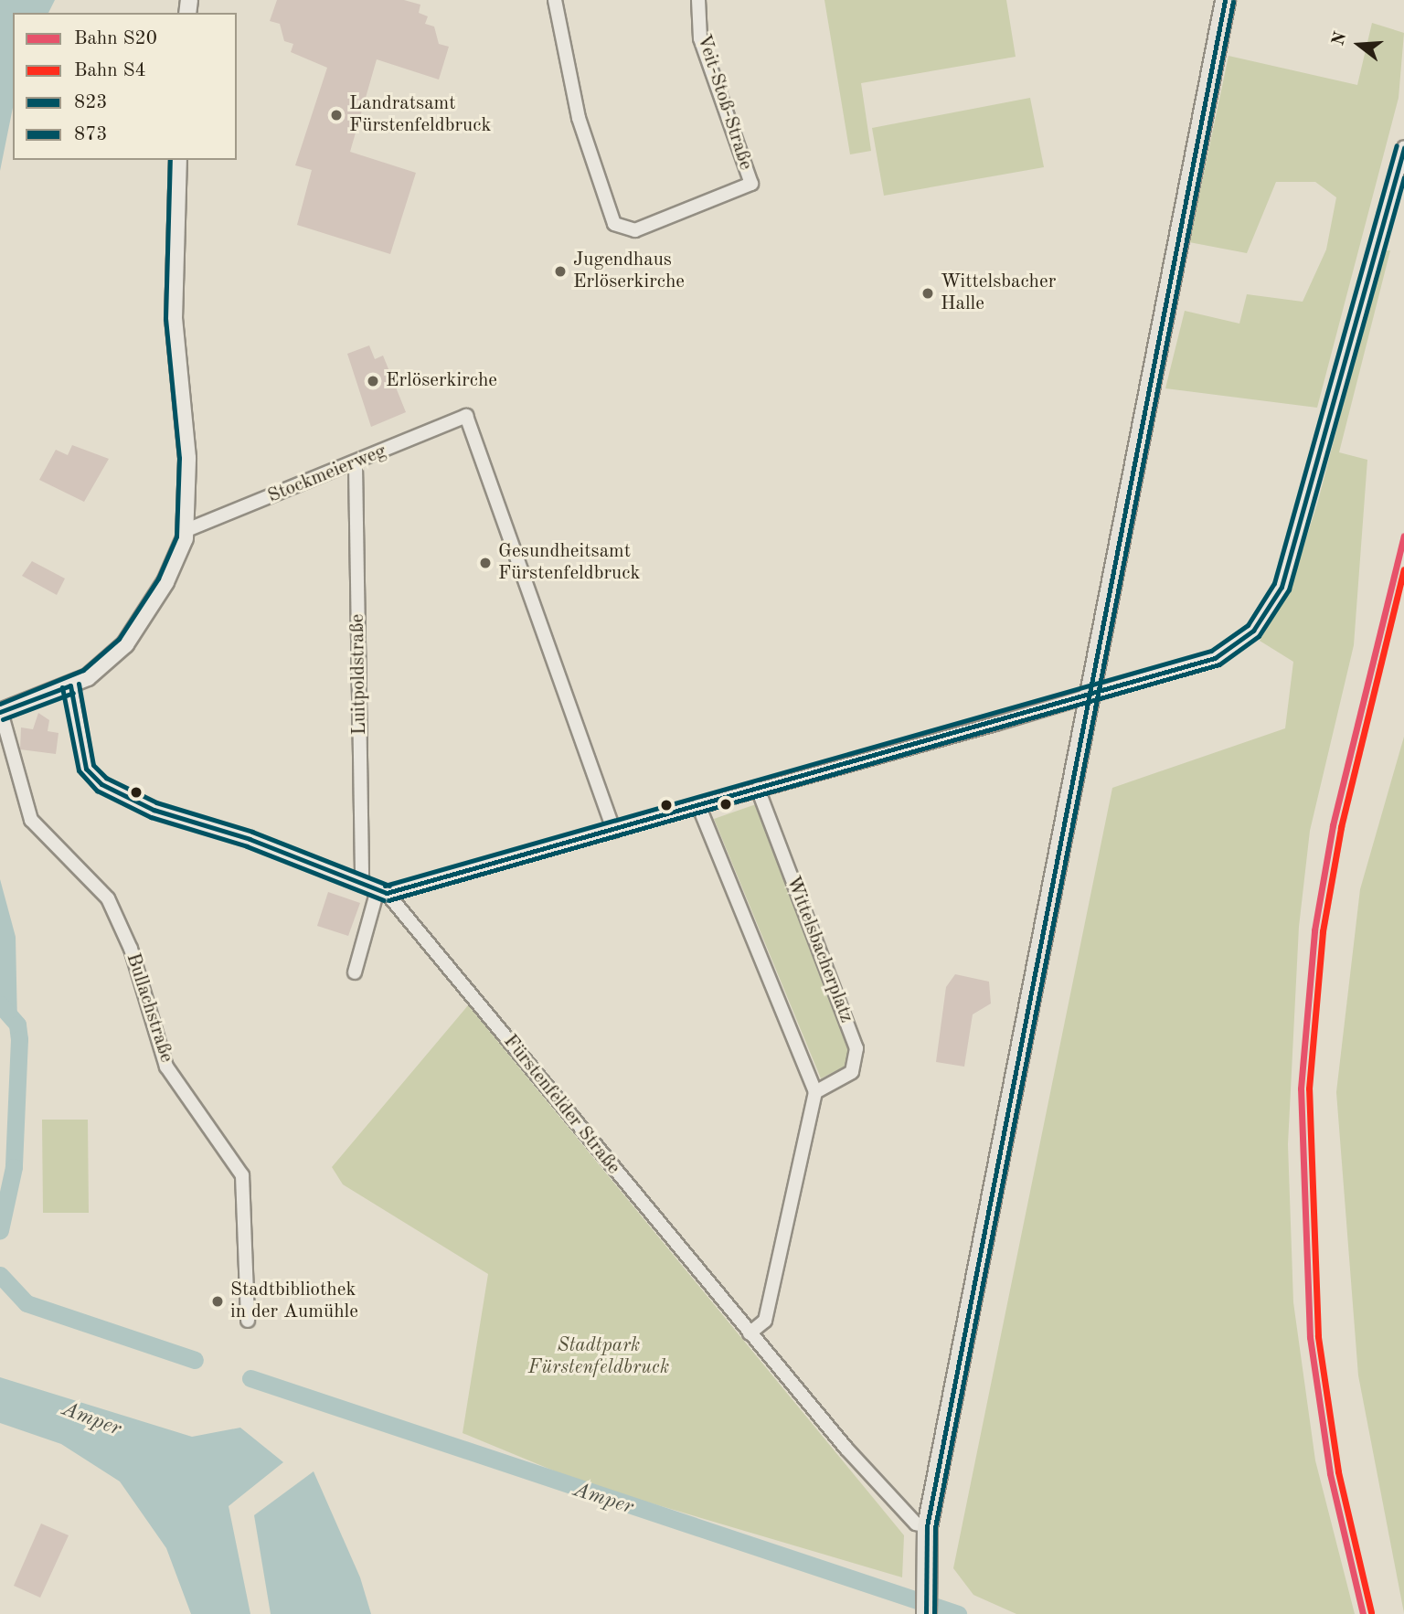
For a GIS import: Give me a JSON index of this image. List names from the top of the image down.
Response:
{
  "streets": {
    "street": [
      "Veit-Stoß-Straße",
      "Stockmeierweg",
      "Luitpoldstraße",
      "Wittelsbacherplatz",
      "Bullachstraße",
      "Fürstenfelder Straße"
    ]
  },
  "crossings": [
    ["Stockmeierweg", "Luitpoldstraße"]
  ],
  "water": ["Amper"],
  "parks": ["Stadtpark Fürstenfeldbruck"],
  "places": [
    "Landratsamt Fürstenfeldbruck",
    "Jugendhaus Erlöserkirche",
    "Wittelsbacher Halle",
    "Erlöserkirche",
    "Gesundheitsamt Fürstenfeldbruck",
    "Stadtbibliothek in der Aumühle"
  ],
  "lines": [
    "transit line 823",
    "transit line 873",
    "rail line S20",
    "rail line S4"
  ],
  "legend": [
    "Bahn S20",
    "Bahn S4",
    "823",
    "873"
  ],
  "north": "left"
}
